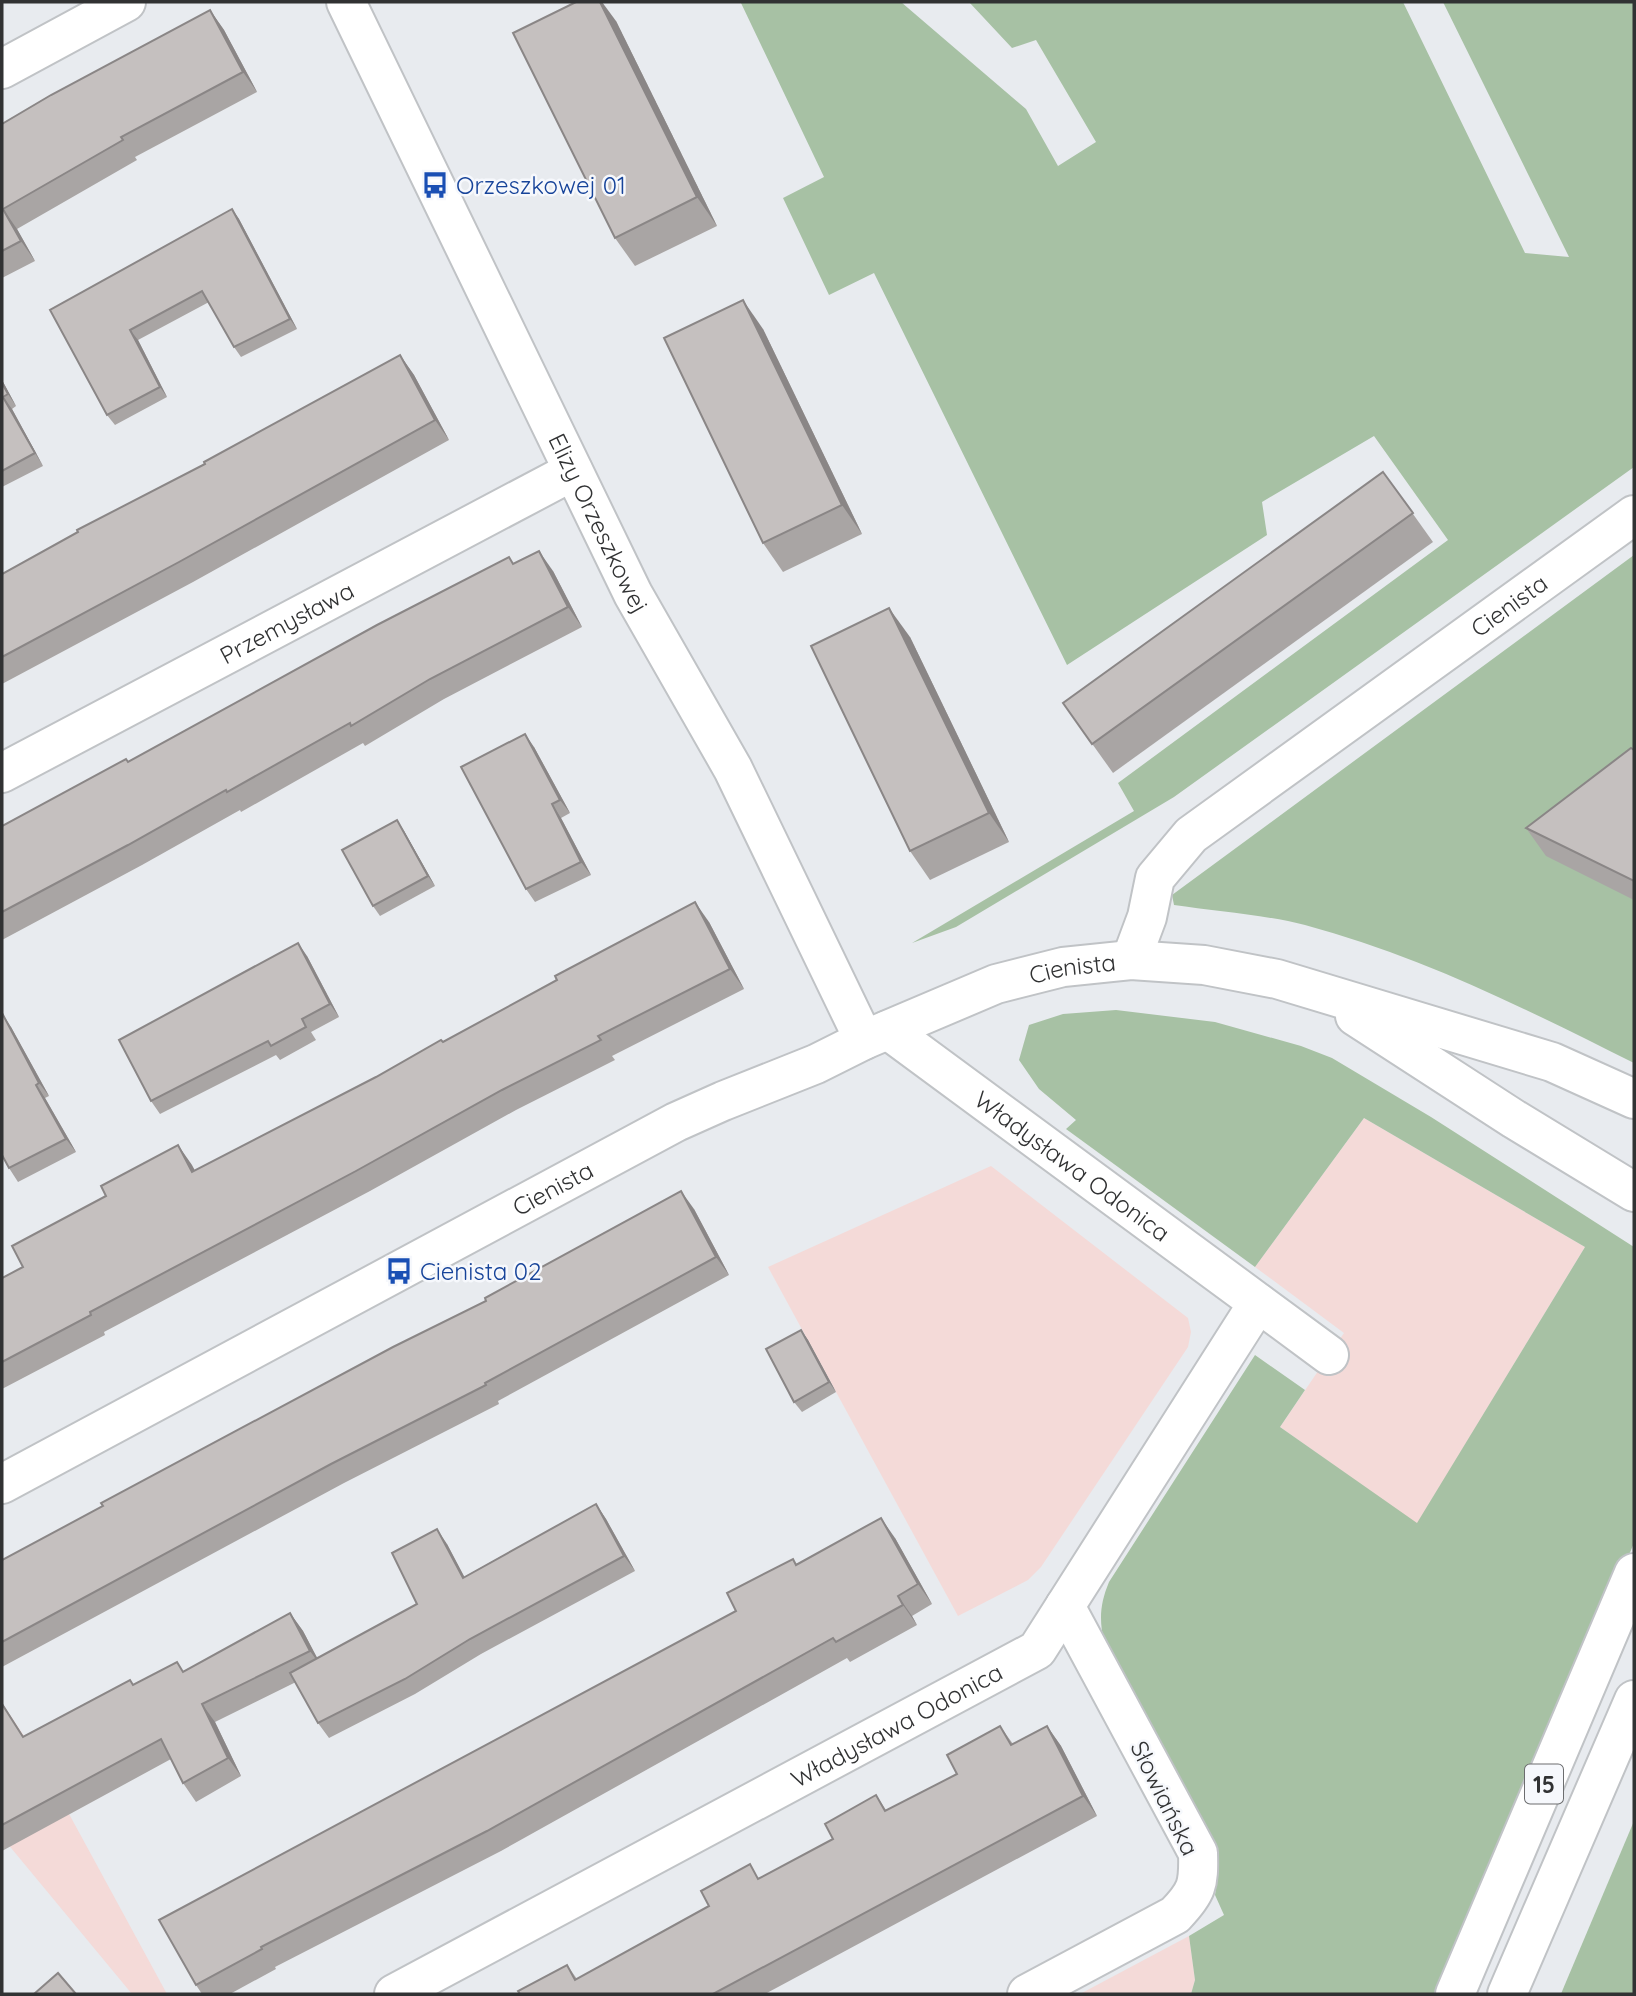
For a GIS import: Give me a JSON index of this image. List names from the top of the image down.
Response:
{
  "streets": {
    "street": [
      "Elizy Orzeszkowej",
      "Cienista",
      "Przemysława",
      "Władysława Odonica",
      "15",
      "Słowiańska"
    ]
  },
  "crossings": [
    ["Elizy Orzeszkowej", "Cienista"],
    ["Elizy Orzeszkowej", "Przemysława"],
    ["Elizy Orzeszkowej", "Władysława Odonica"],
    ["Cienista", "Władysława Odonica"],
    ["Władysława Odonica", "Słowiańska"]
  ],
  "places": {
    "bus stop": ["Orzeszkowej 01", "Cienista 02"]
  }
}
